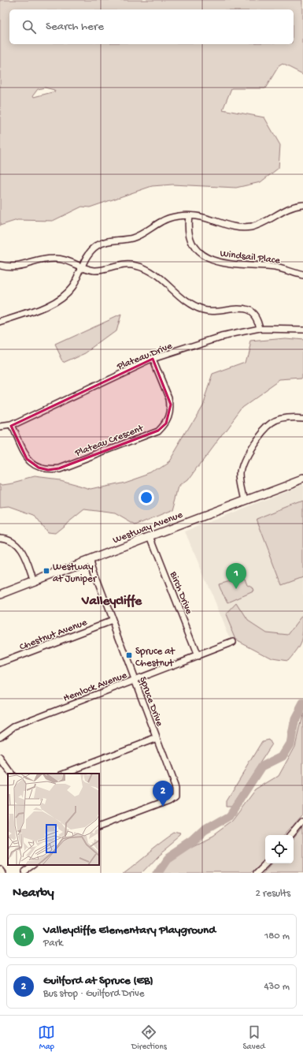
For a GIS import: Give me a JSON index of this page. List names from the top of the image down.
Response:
{
  "streets": {
    "street": [
      "Windsail Place",
      "Plateau Drive",
      "Plateau Crescent",
      "Westway Avenue",
      "Birch Drive",
      "Chestnut Avenue",
      "Hemlock Avenue",
      "Spruce Drive"
    ]
  },
  "crossings": [
    ["Plateau Drive", "Plateau Crescent"],
    ["Westway Avenue", "Birch Drive"],
    ["Westway Avenue", "Spruce Drive"],
    ["Birch Drive", "Hemlock Avenue"],
    ["Chestnut Avenue", "Spruce Drive"],
    ["Hemlock Avenue", "Spruce Drive"]
  ],
  "districts": ["Valleycliffe"],
  "places": {
    "transit": ["Westway at Juniper", "Spruce at Chestnut"]
  },
  "page": {
    "search": "Search here",
    "pins": ["1", "2"],
    "heading": ["Nearby", "2 results"],
    "list": [
      {
        "mark": "1",
        "name": "Valleycliffe Elementary Playground",
        "note": "Park",
        "value": "180 m"
      },
      {
        "mark": "2",
        "name": "Guilford at Spruce (EB)",
        "note": "Bus stop · Guilford Drive",
        "value": "430 m"
      }
    ],
    "nav": ["Map", "Directions", "Saved"]
  }
}
